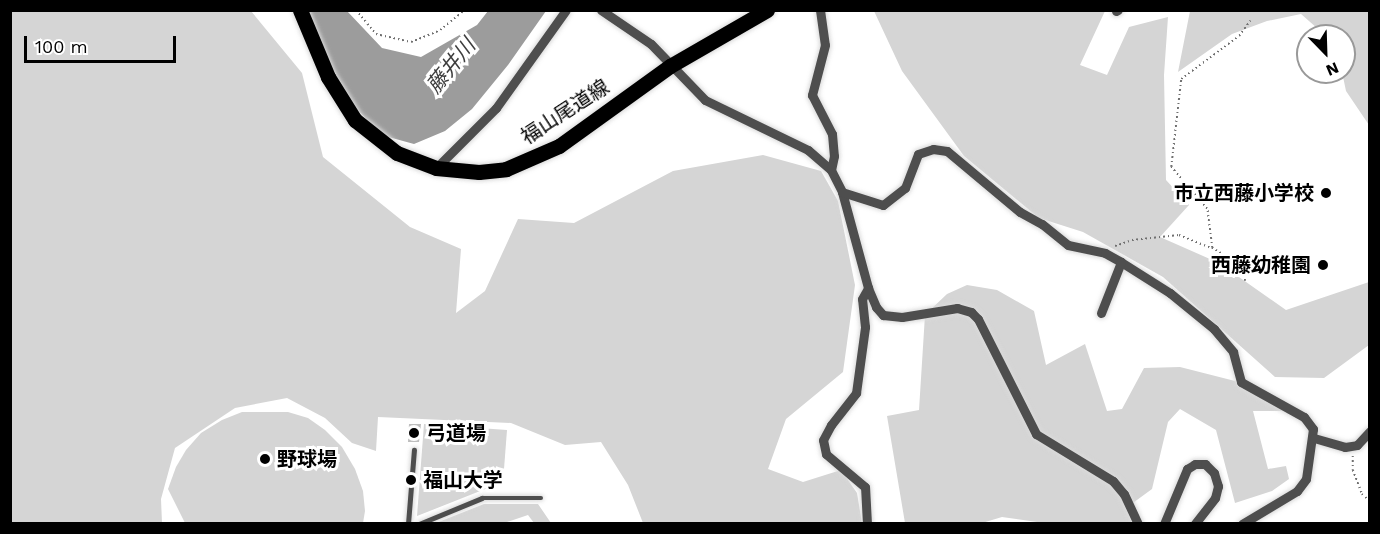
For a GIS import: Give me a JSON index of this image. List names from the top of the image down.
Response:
{
  "streets": {
    "main road": ["福山尾道線"]
  },
  "water": ["藤井川"],
  "places": [
    "市立西藤小学校",
    "西藤幼稚園",
    "弓道場",
    "野球場",
    "福山大学"
  ],
  "scale_bar": "100 m",
  "north": "bottom right"
}
